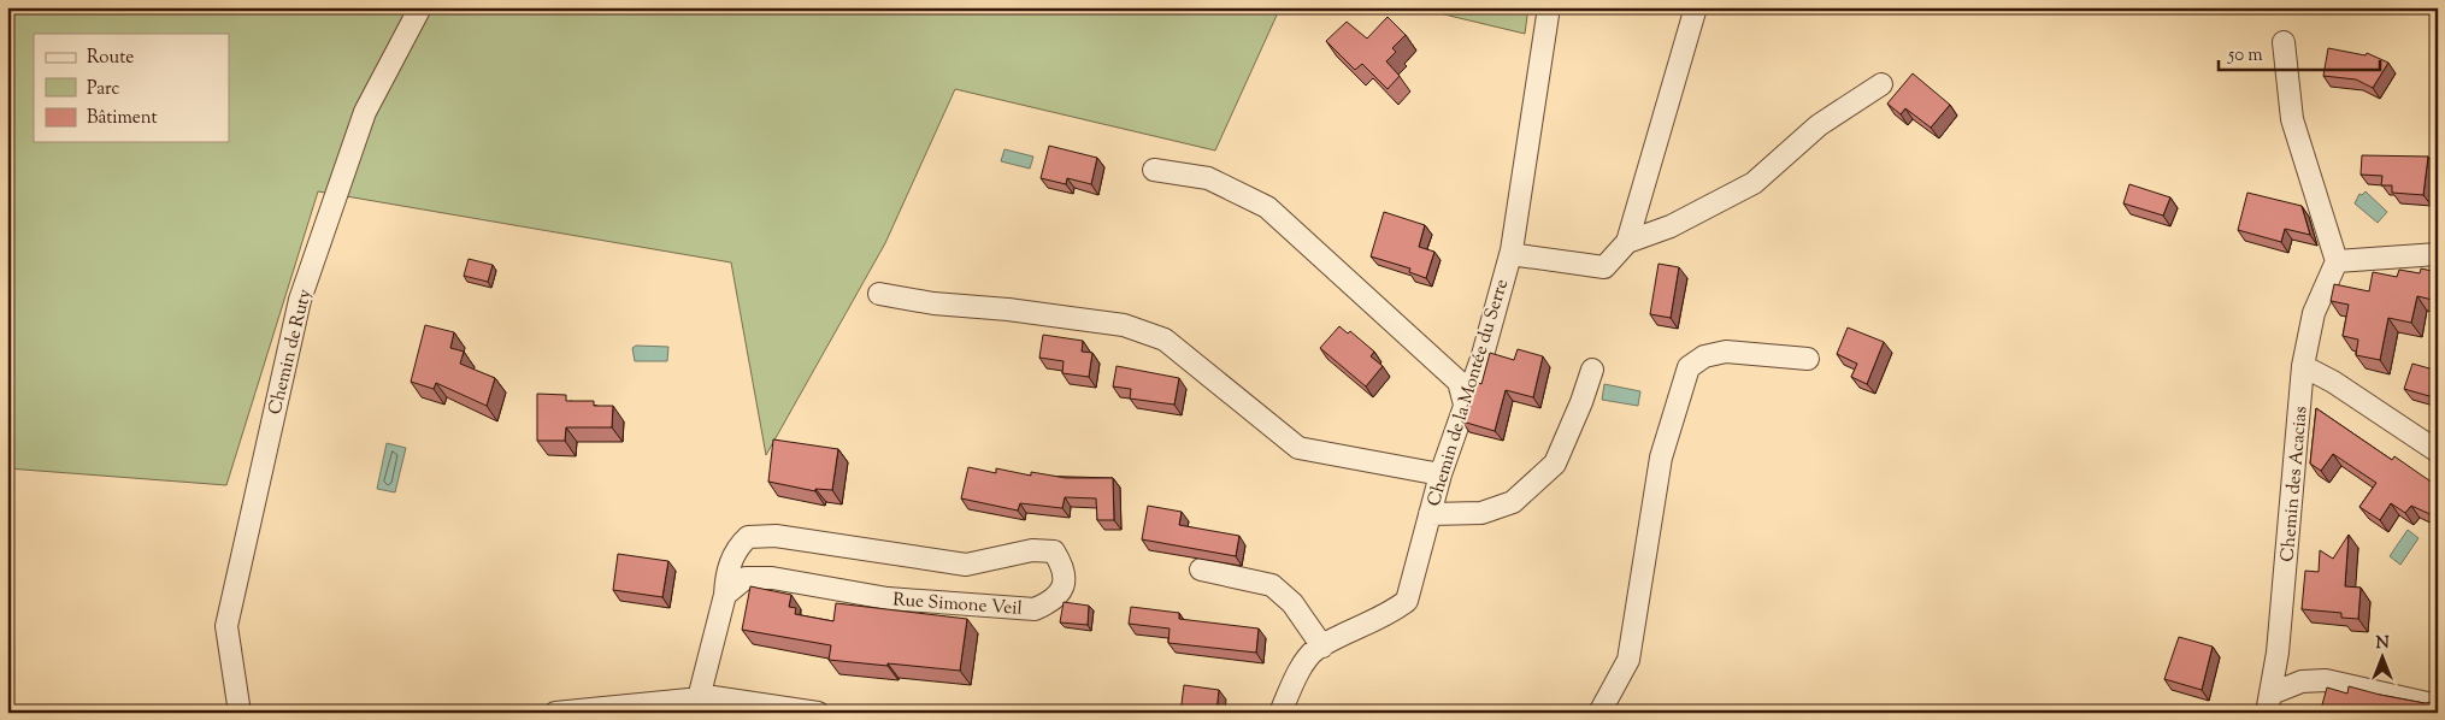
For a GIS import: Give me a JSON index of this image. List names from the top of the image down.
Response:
{
  "streets": {
    "street": [
      "Chemin de Ruty",
      "Chemin de la Montée du Serre",
      "Chemin des Acacias",
      "Rue Simone Veil"
    ]
  },
  "legend": ["Route", "Parc", "Bâtiment"],
  "scale_bar": "50 m",
  "north": "top"
}
